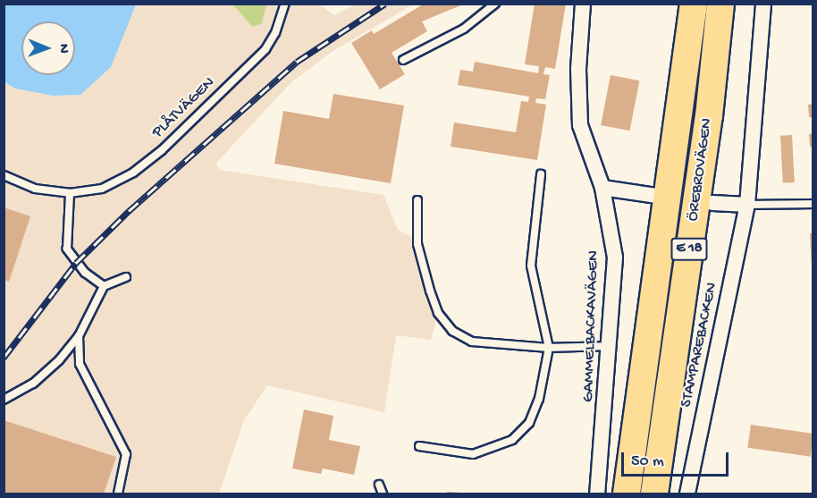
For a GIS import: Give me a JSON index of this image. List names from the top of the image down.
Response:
{
  "streets": {
    "highway": ["ÖREBROVÄGEN", "E 18"],
    "street": ["GAMMELBACKAVÄGEN", "STAMPAREBACKEN"],
    "lane": ["PLÅTVÄGEN"]
  },
  "scale_bar": "50 m",
  "north": "right"
}
